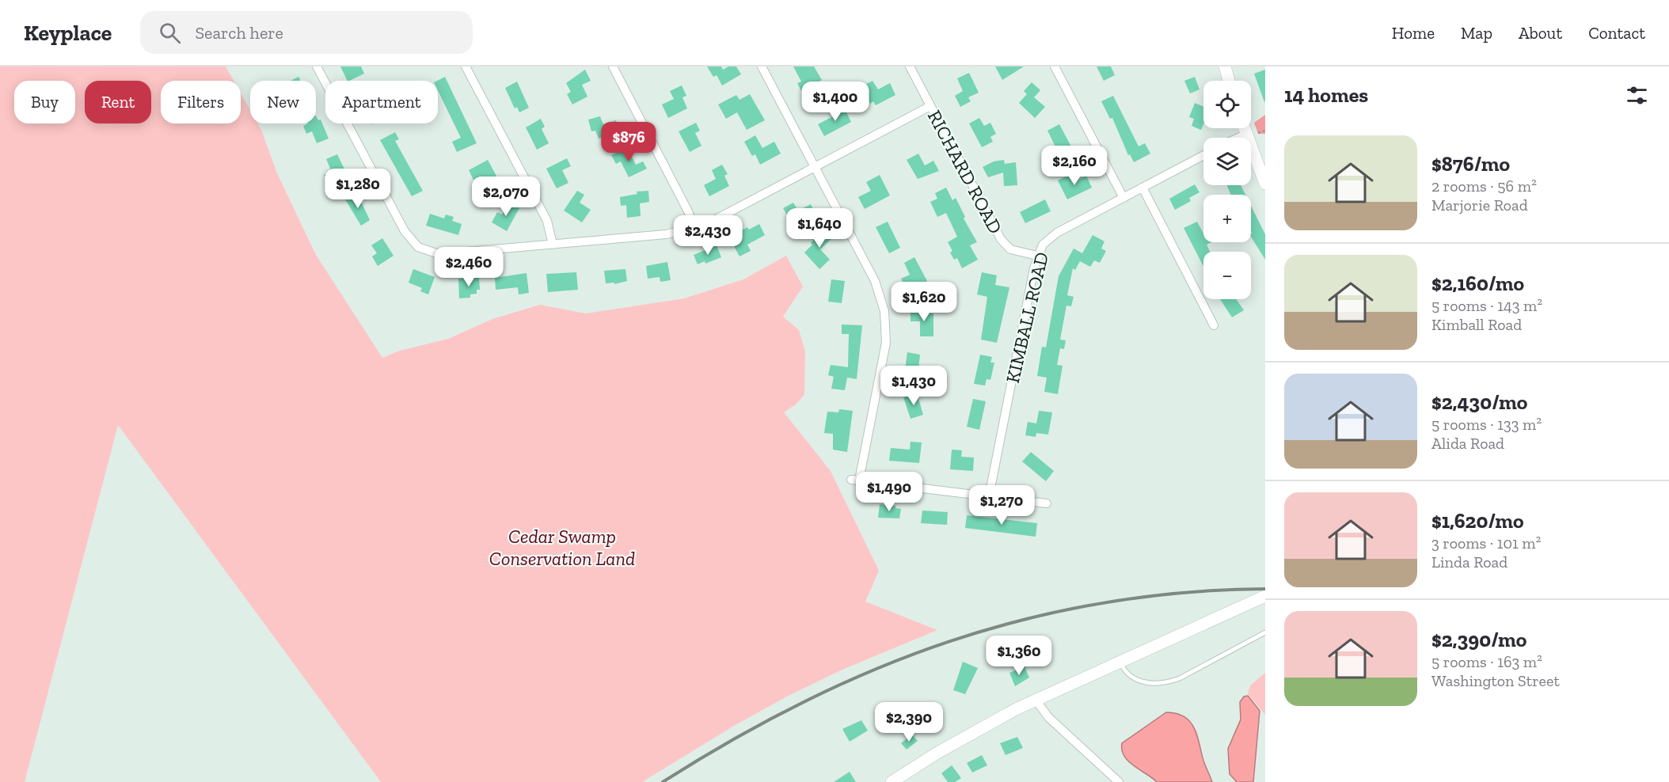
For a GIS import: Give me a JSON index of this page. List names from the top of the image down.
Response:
{
  "streets": {
    "street": ["RICHARD ROAD", "KIMBALL ROAD"]
  },
  "crossings": [
    ["RICHARD ROAD", "KIMBALL ROAD"]
  ],
  "parks": ["Cedar Swamp Conservation Land"],
  "page": {
    "header": "Keyplace",
    "search": "Search here",
    "nav": [
      "Home",
      "Map",
      "About",
      "Contact"
    ],
    "heading": "14 homes",
    "map_buttons": ["+", "−"],
    "chip": [
      "Buy",
      "Rent",
      "Filters",
      "New",
      "Apartment"
    ],
    "price": [
      "$1,400",
      "$876",
      "$2,160",
      "$1,280",
      "$2,070",
      "$1,640",
      "$2,430",
      "$2,460",
      "$1,620",
      "$1,430",
      "$1,490",
      "$1,270",
      "$1,360",
      "$2,390"
    ],
    "list": [
      {
        "name": "$876/mo",
        "note": "2 rooms · 56 m² · Marjorie Road"
      },
      {
        "name": "$2,160/mo",
        "note": "5 rooms · 143 m² · Kimball Road"
      },
      {
        "name": "$2,430/mo",
        "note": "5 rooms · 133 m² · Alida Road"
      },
      {
        "name": "$1,620/mo",
        "note": "3 rooms · 101 m² · Linda Road"
      },
      {
        "name": "$2,390/mo",
        "note": "5 rooms · 163 m² · Washington Street"
      }
    ]
  }
}
